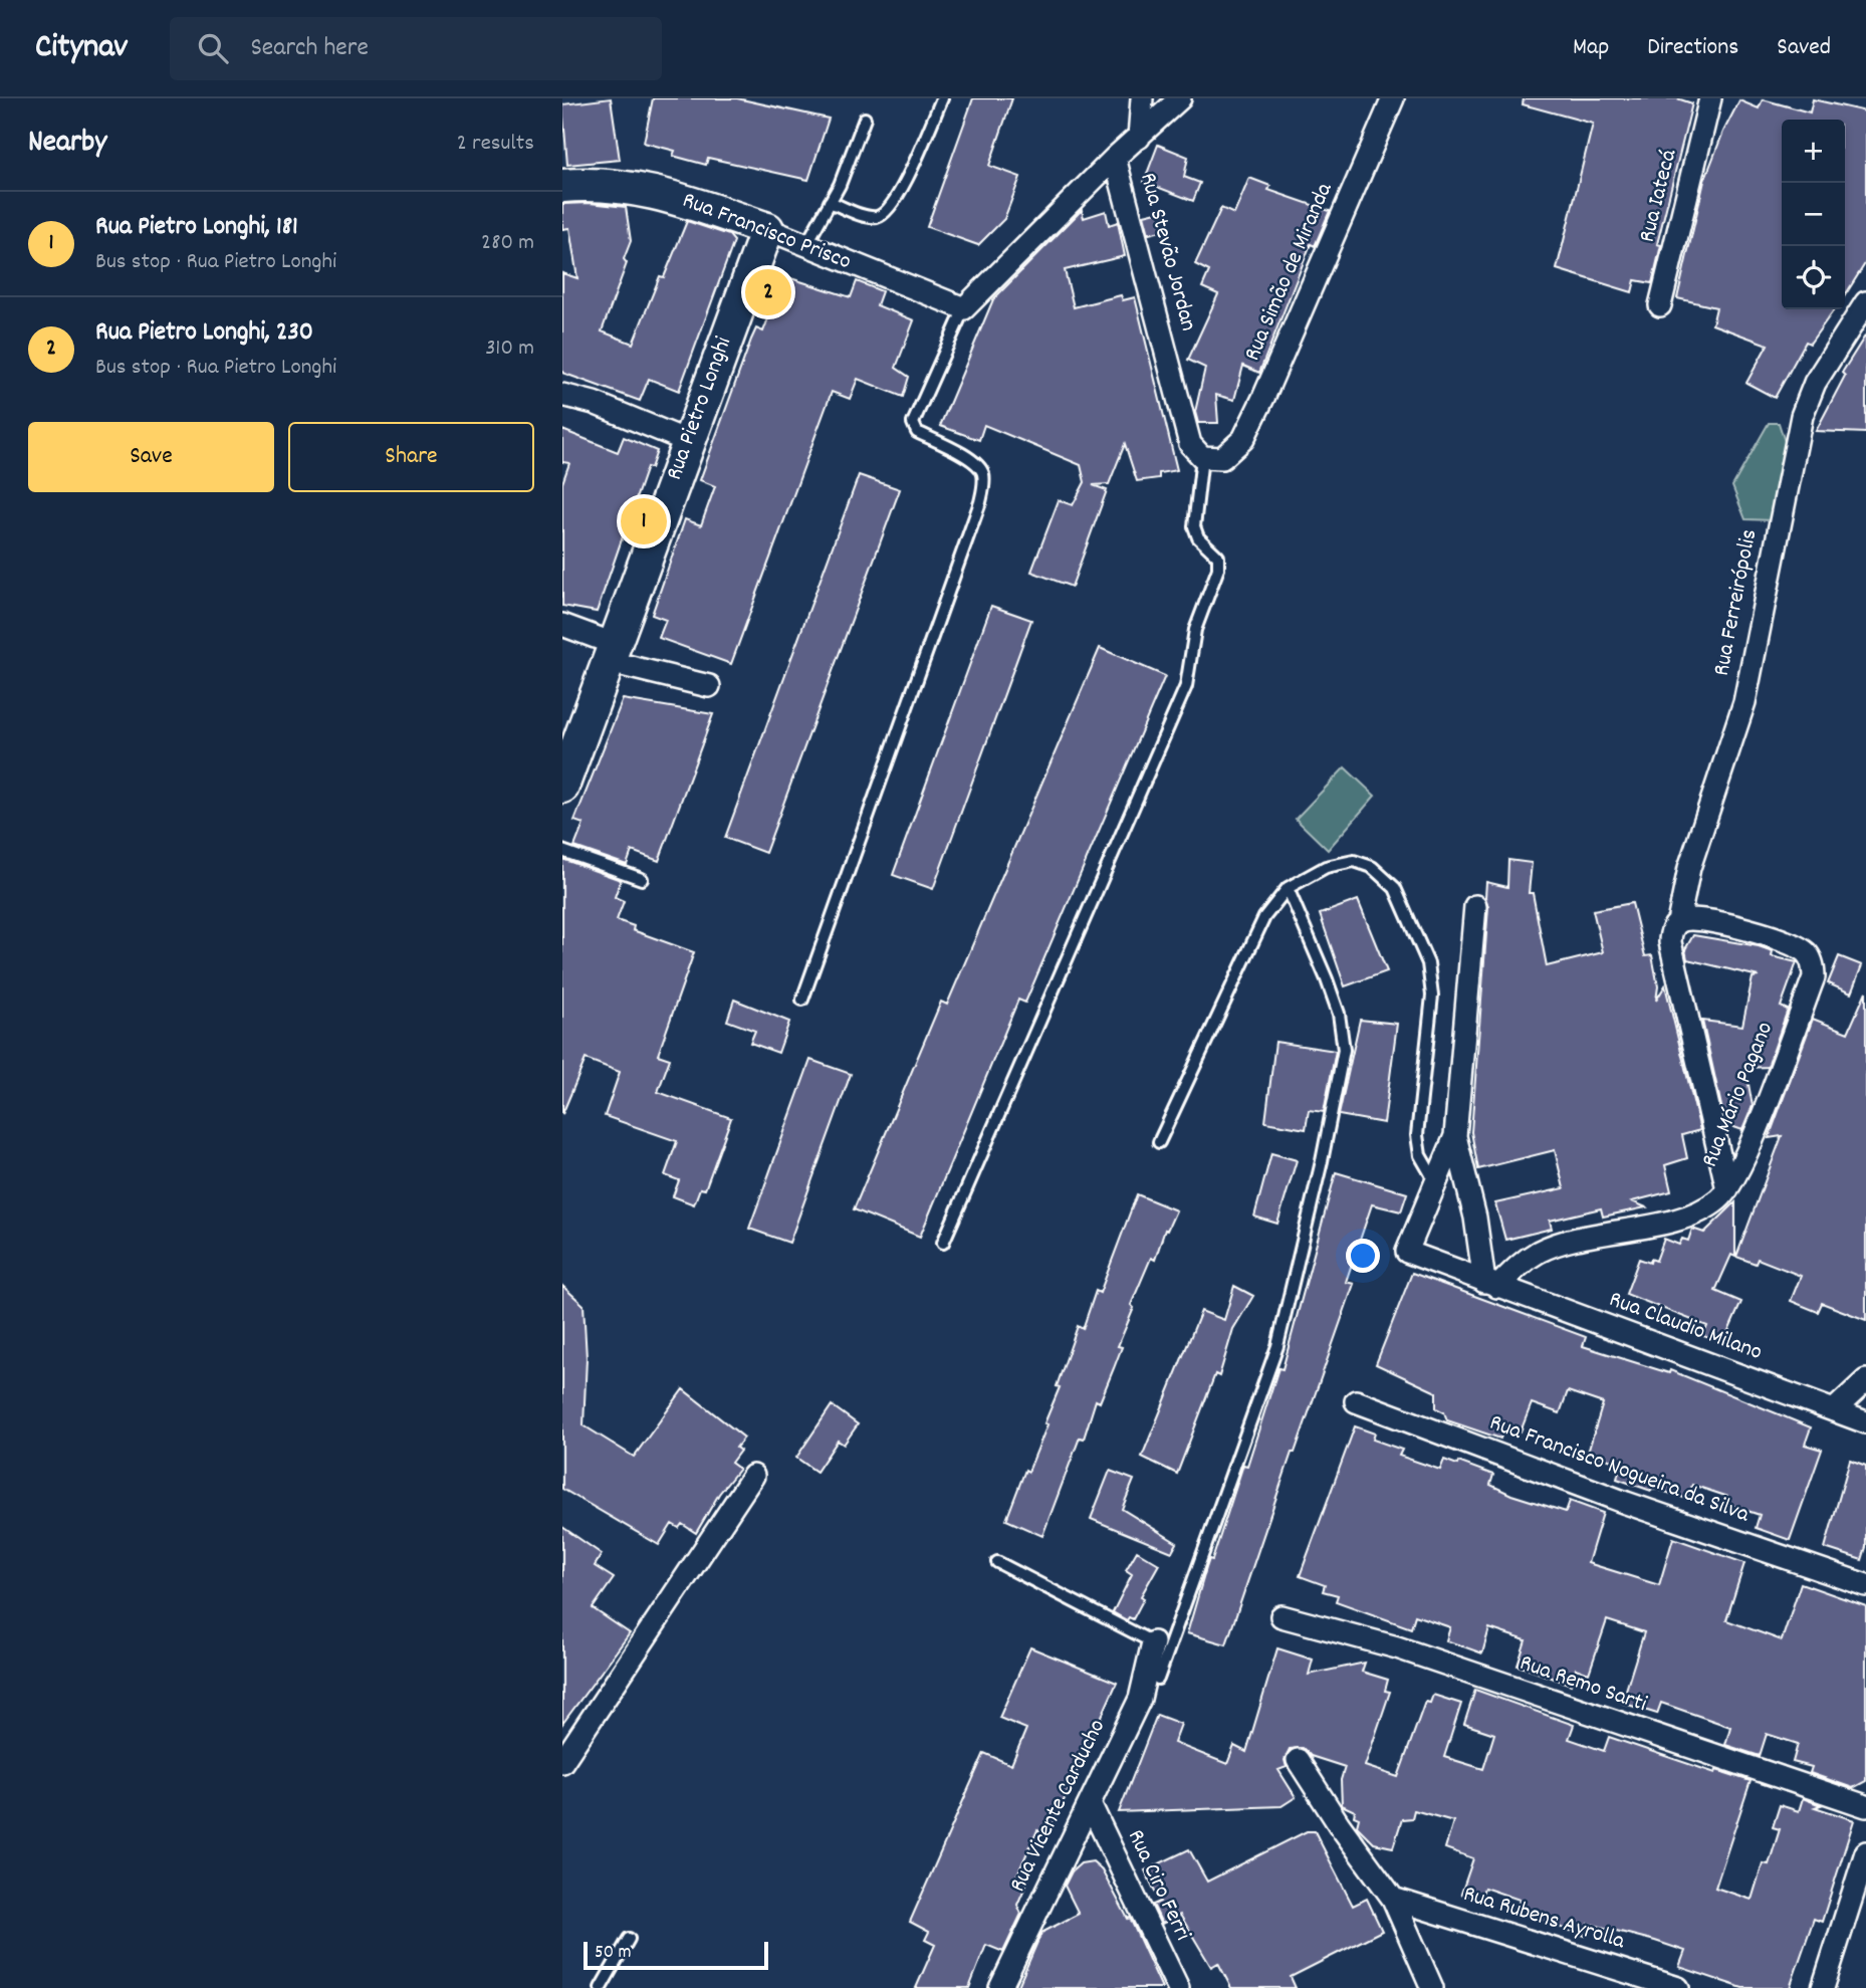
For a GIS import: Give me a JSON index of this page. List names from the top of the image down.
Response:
{
  "streets": {
    "street": [
      "Rua Iatecá",
      "Rua Francisco Prisco",
      "Rua Stevão Jordan",
      "Rua Simão de Miranda",
      "Rua Pietro Longhi",
      "Rua Ferreirópolis",
      "Rua Mário Pagano",
      "Rua Claudio Milano",
      "Rua Francisco Nogueira da Silva",
      "Rua Remo Sarti",
      "Rua Vicente Carducho",
      "Rua Ciro Ferri",
      "Rua Rubens Ayrolla"
    ]
  },
  "crossings": [
    ["Rua Francisco Prisco", "Rua Stevão Jordan"],
    ["Rua Francisco Prisco", "Rua Pietro Longhi"],
    ["Rua Stevão Jordan", "Rua Simão de Miranda"],
    ["Rua Ferreirópolis", "Rua Mário Pagano"],
    ["Rua Mário Pagano", "Rua Claudio Milano"],
    ["Rua Vicente Carducho", "Rua Ciro Ferri"]
  ],
  "scale_bar": "50 m",
  "page": {
    "header": "Citynav",
    "search": "Search here",
    "nav": ["Map", "Directions", "Saved"],
    "heading": ["Nearby", "2 results"],
    "map_buttons": ["+", "−"],
    "list": [
      {
        "mark": "1",
        "name": "Rua Pietro Longhi, 181",
        "note": "Bus stop · Rua Pietro Longhi",
        "value": "280 m"
      },
      {
        "mark": "2",
        "name": "Rua Pietro Longhi, 230",
        "note": "Bus stop · Rua Pietro Longhi",
        "value": "310 m"
      }
    ],
    "pins": ["2", "1"],
    "buttons": ["Save", "Share"],
    "scale": "50 m"
  }
}
